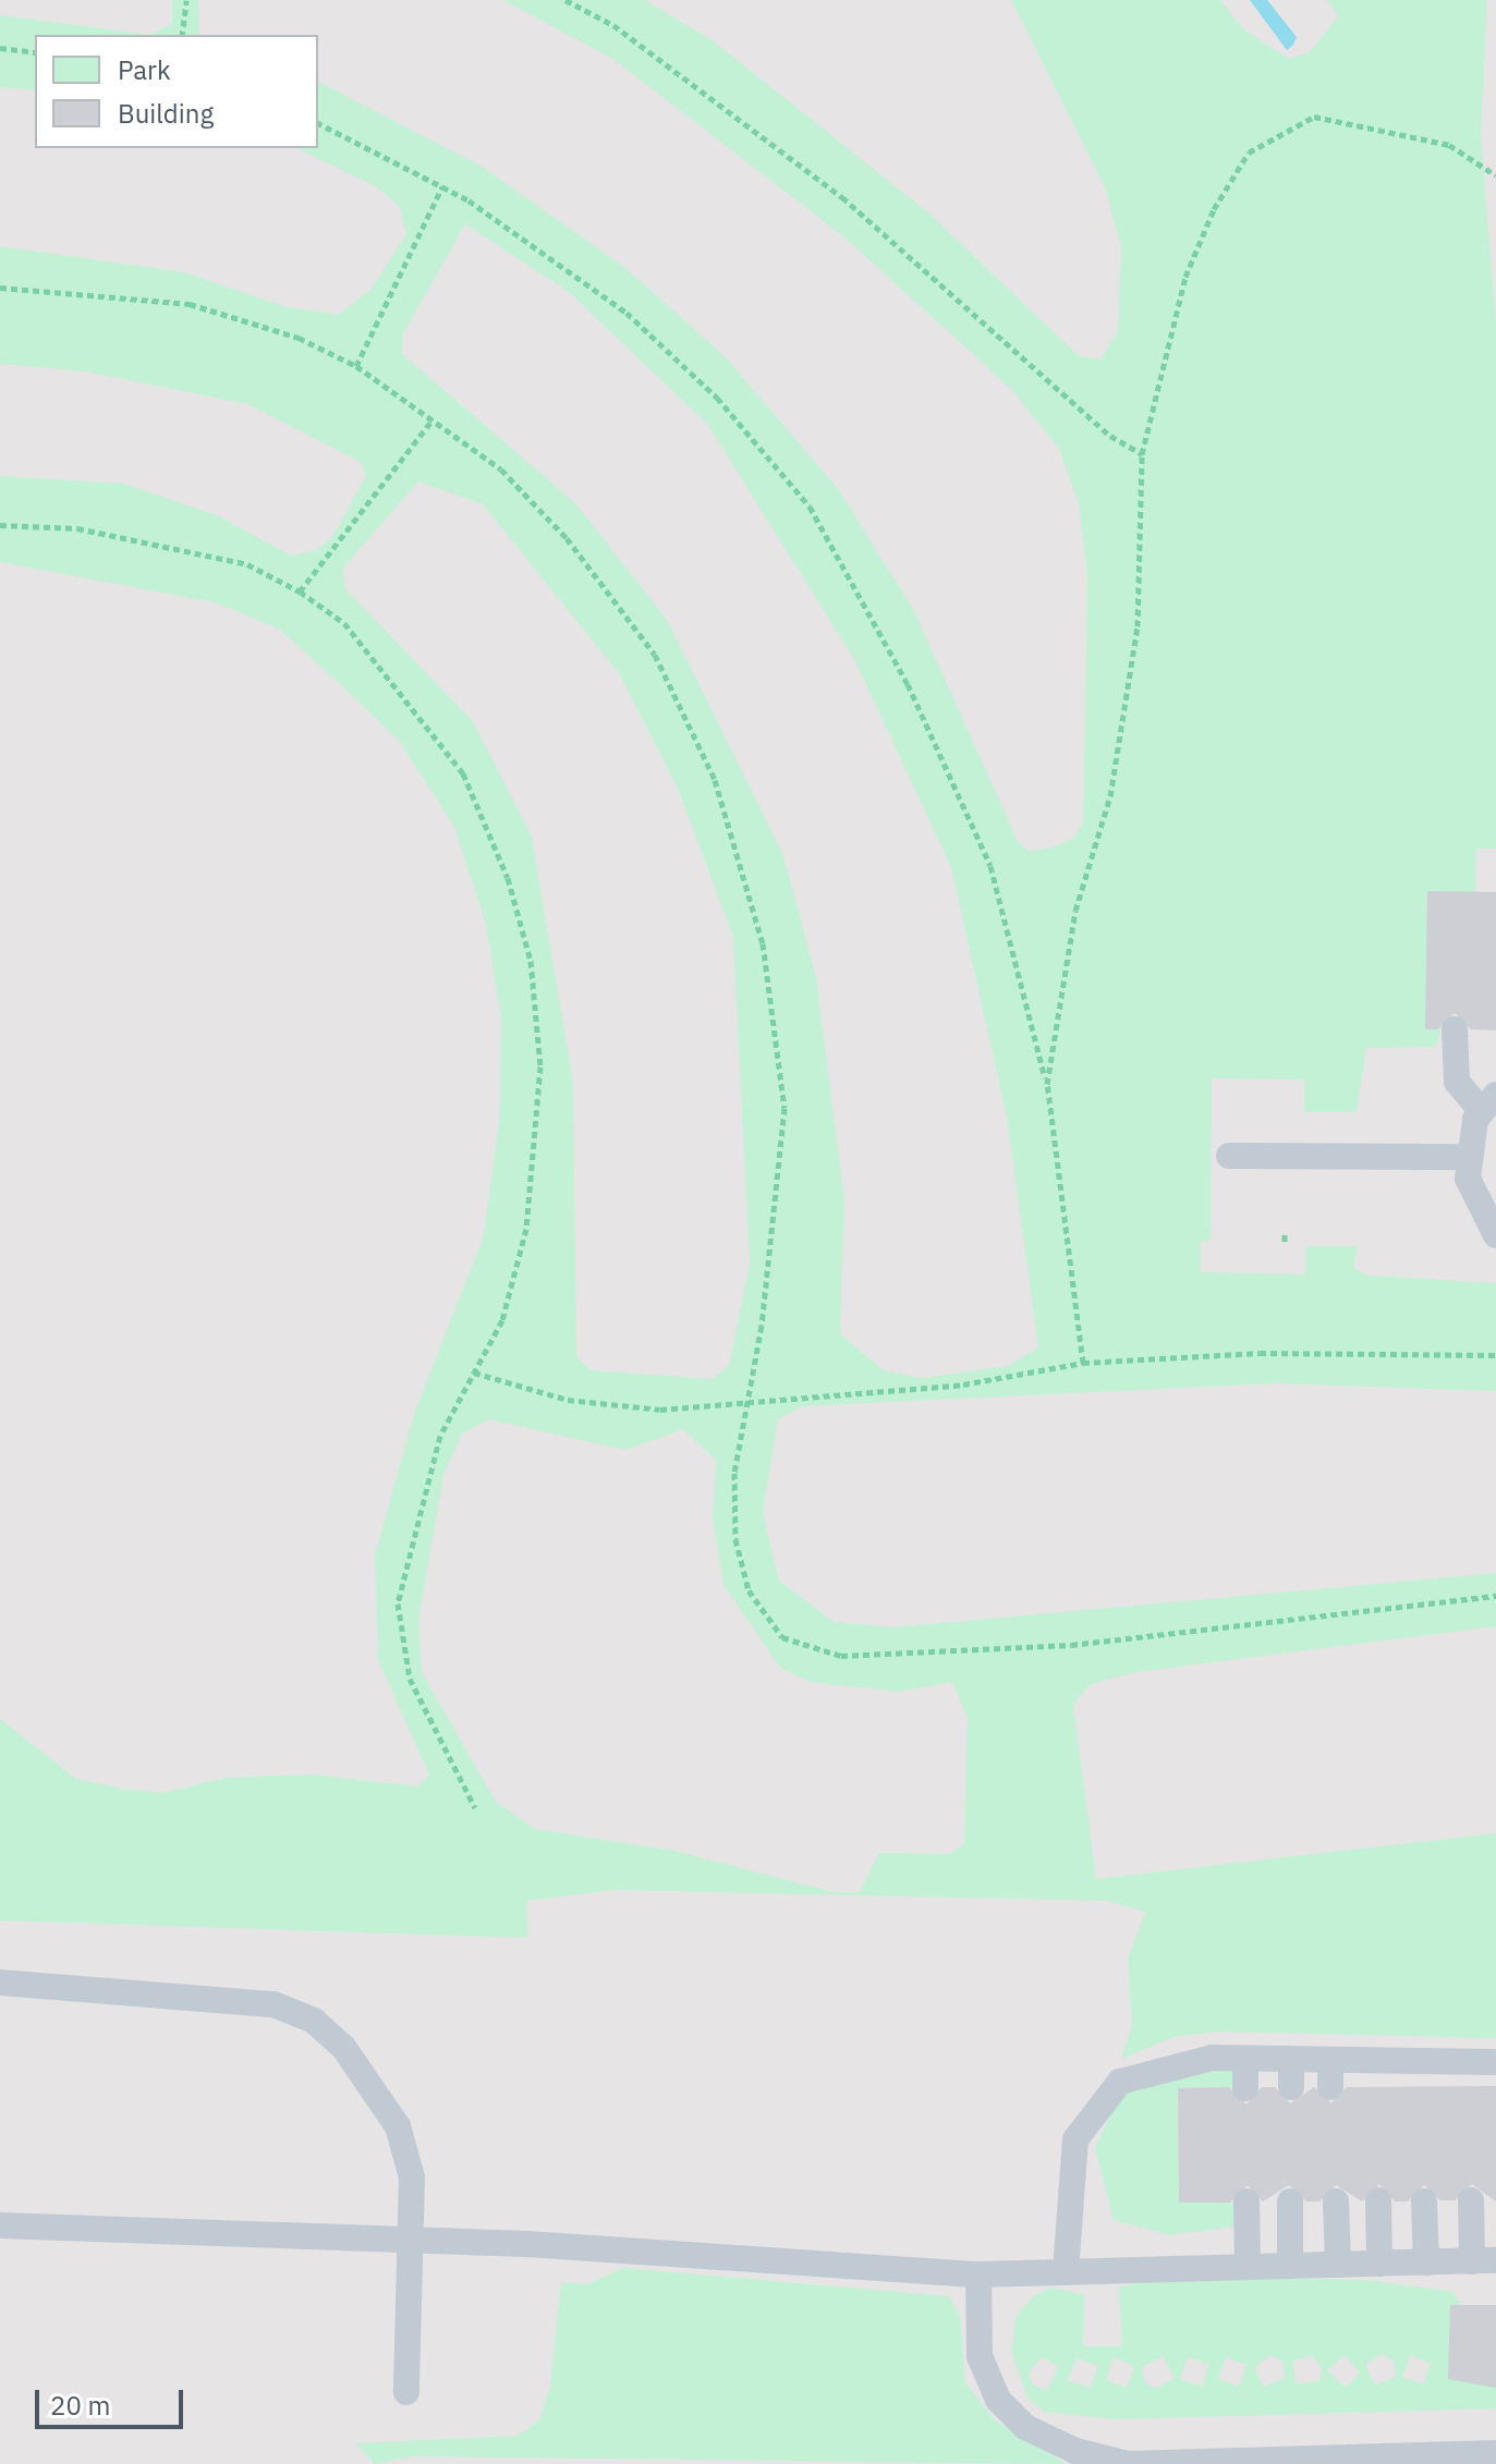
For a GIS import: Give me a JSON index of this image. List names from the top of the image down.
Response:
{
  "legend": ["Park", "Building"],
  "scale_bar": "20 m"
}
